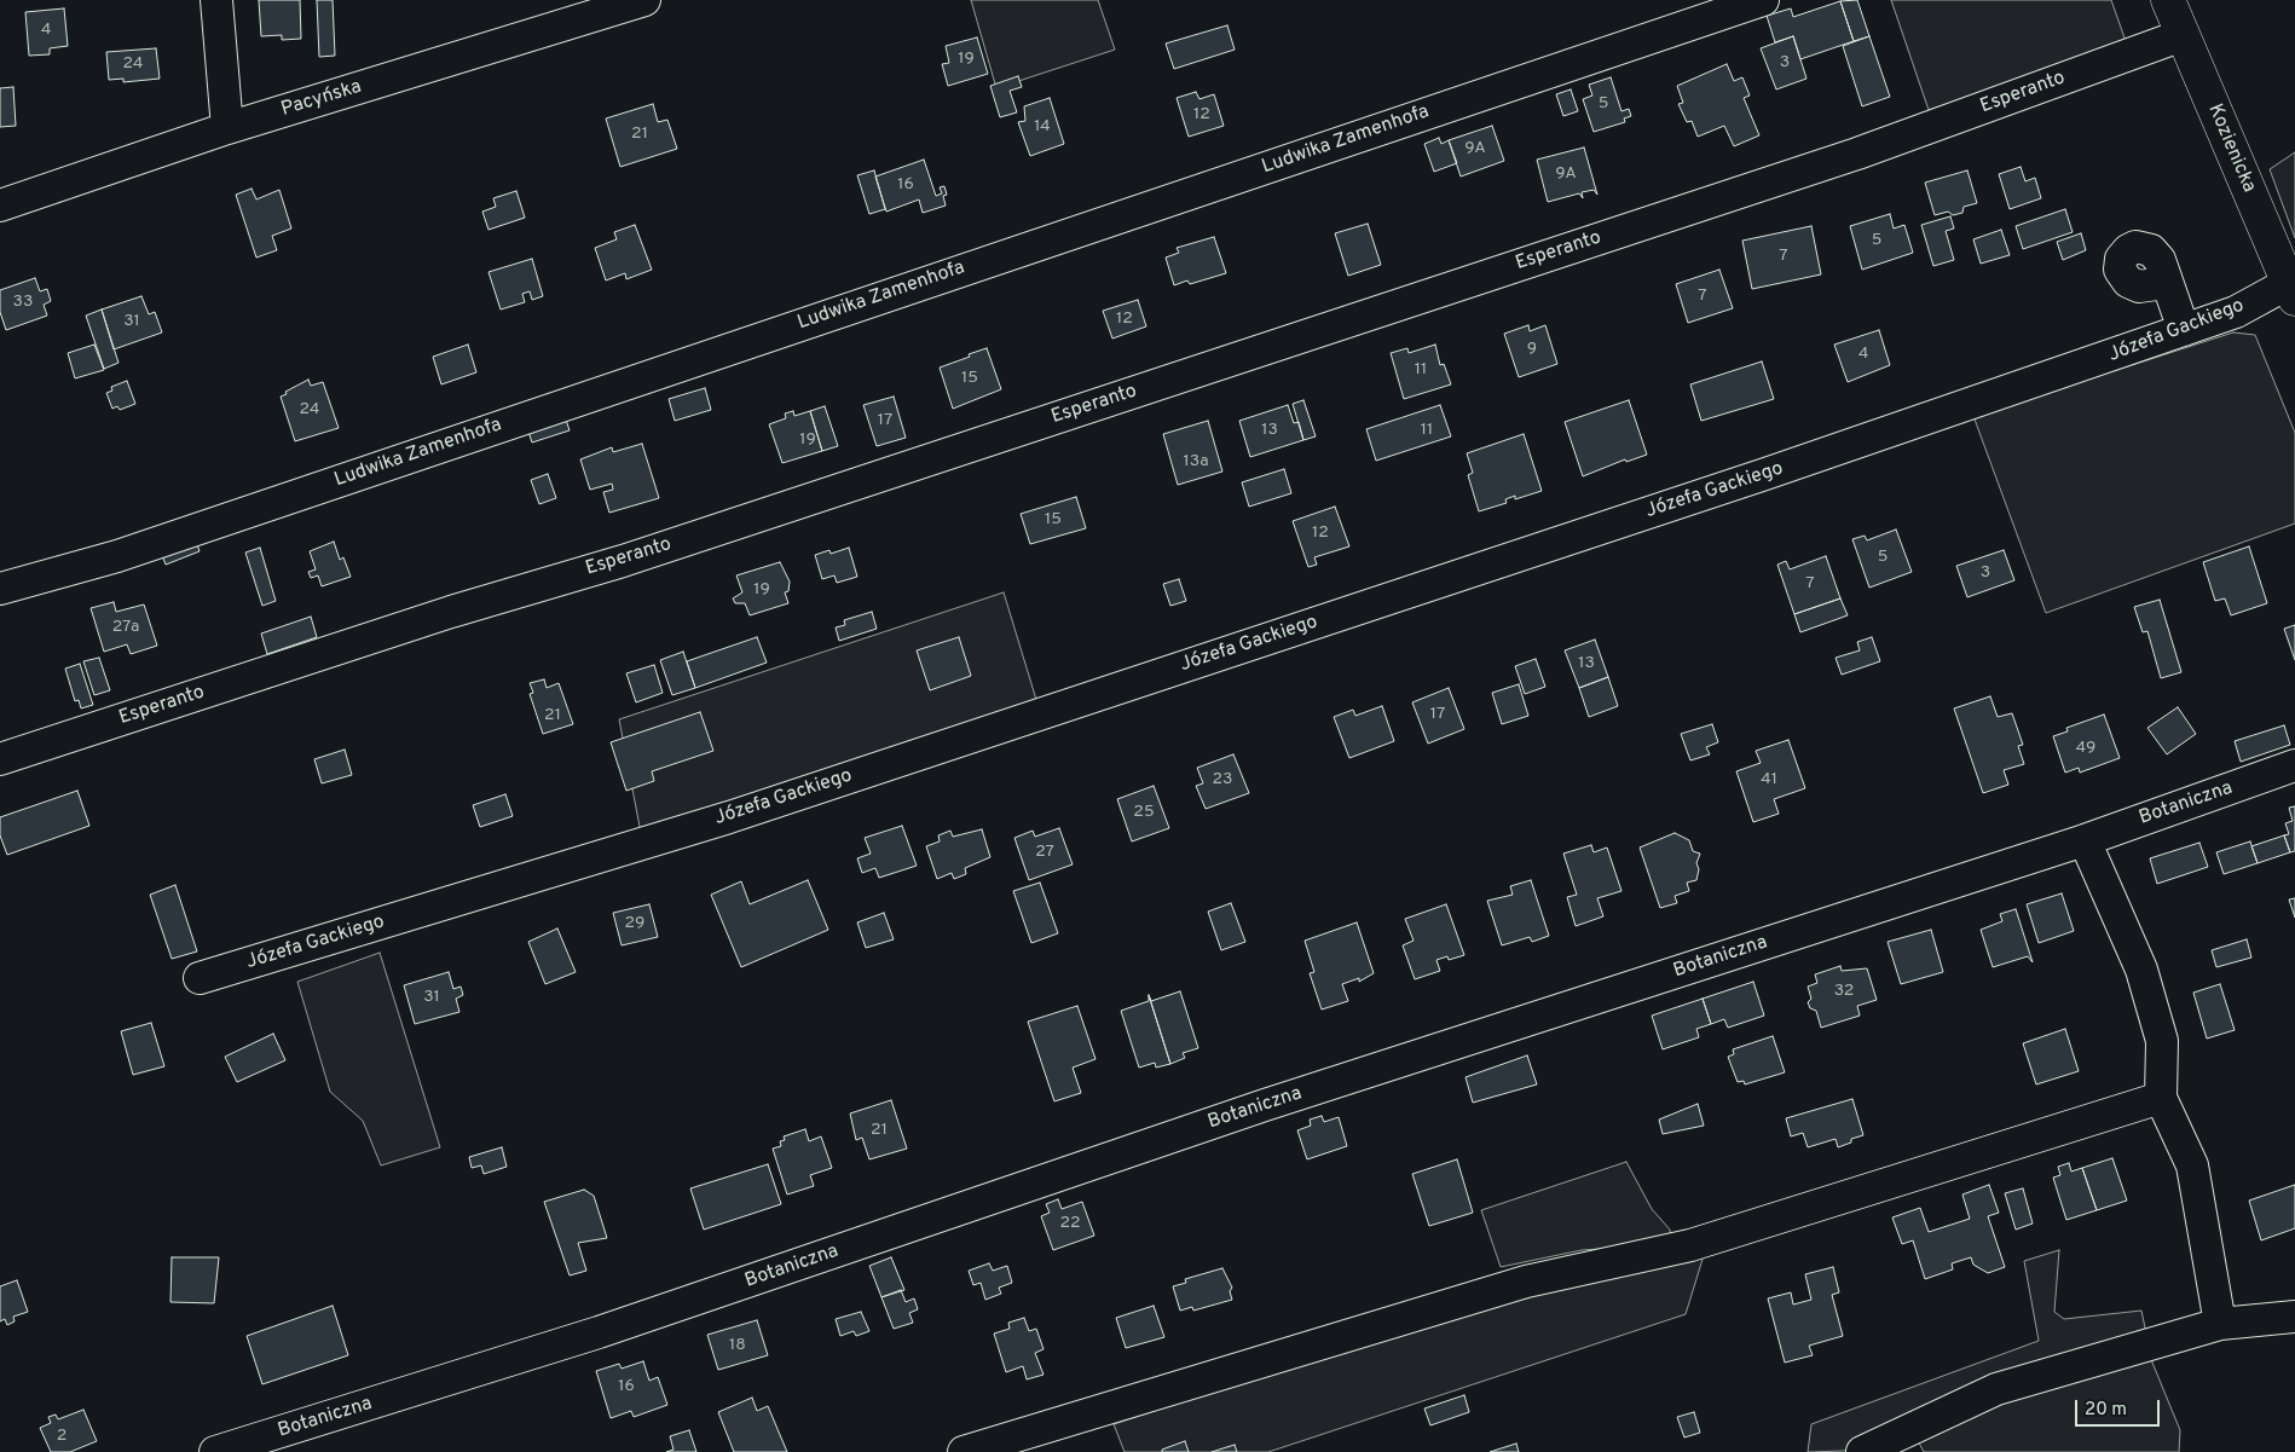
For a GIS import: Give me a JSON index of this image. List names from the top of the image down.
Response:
{
  "streets": {
    "main road": ["Kozienicka"],
    "street": [
      "Esperanto",
      "Pacyńska",
      "Ludwika Zamenhofa",
      "Józefa Gackiego",
      "Botaniczna"
    ]
  },
  "crossings": [
    ["Esperanto", "Kozienicka"],
    ["Kozienicka", "Józefa Gackiego"]
  ],
  "house_numbers": [
    "4",
    "19",
    "3",
    "24",
    "5",
    "12",
    "14",
    "21",
    "9A",
    "9A",
    "16",
    "5",
    "7",
    "7",
    "33",
    "12",
    "31",
    "9",
    "4",
    "11",
    "15",
    "24",
    "17",
    "13",
    "11",
    "19",
    "13a",
    "15",
    "12",
    "5",
    "3",
    "7",
    "19",
    "27a",
    "13",
    "17",
    "21",
    "49",
    "23",
    "41",
    "25",
    "27",
    "29",
    "32",
    "31",
    "21",
    "22",
    "18",
    "16",
    "2"
  ],
  "scale_bar": "20 m"
}
